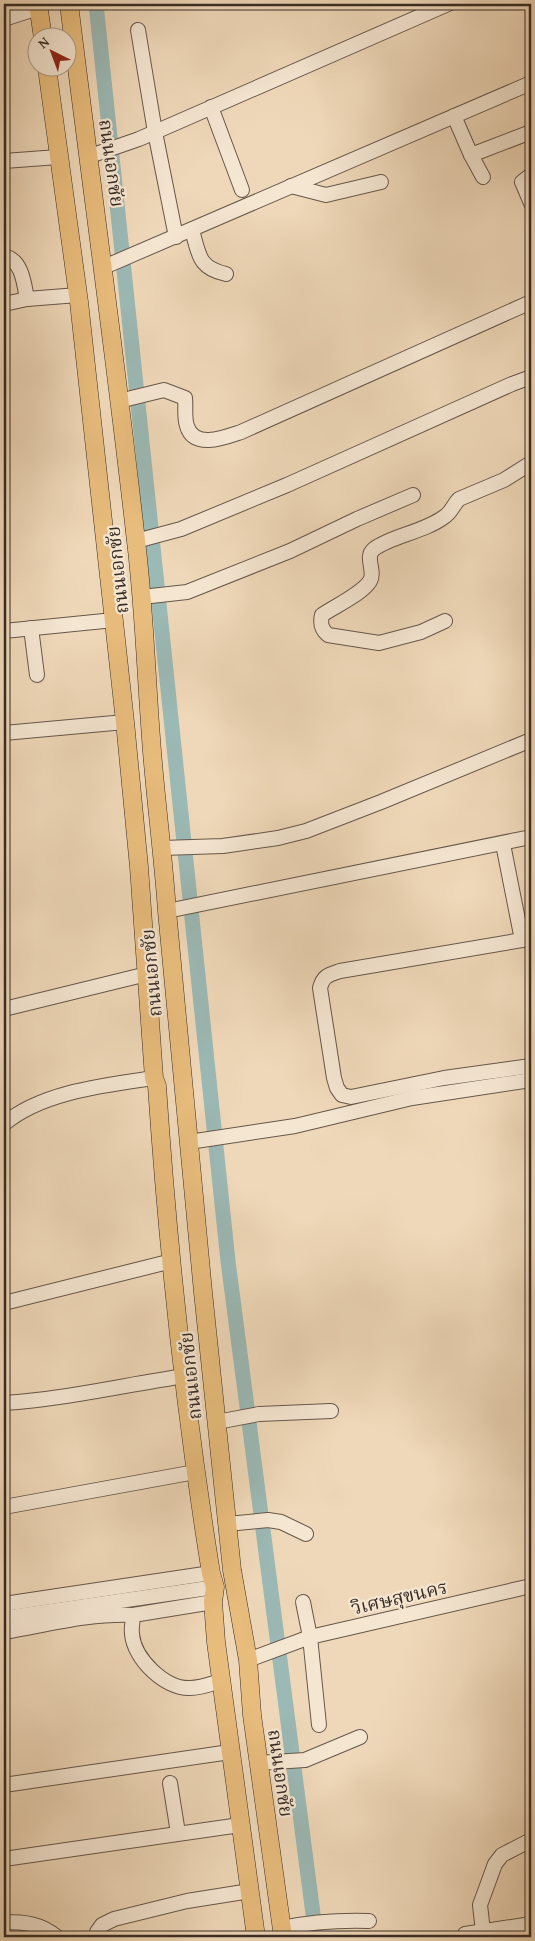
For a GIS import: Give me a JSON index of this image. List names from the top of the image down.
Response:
{
  "streets": {
    "main road": ["ถนนเอกชัย"],
    "street": ["วิเศษสุขนคร"]
  },
  "crossings": [
    ["ถนนเอกชัย", "วิเศษสุขนคร"]
  ],
  "north": "top left"
}
